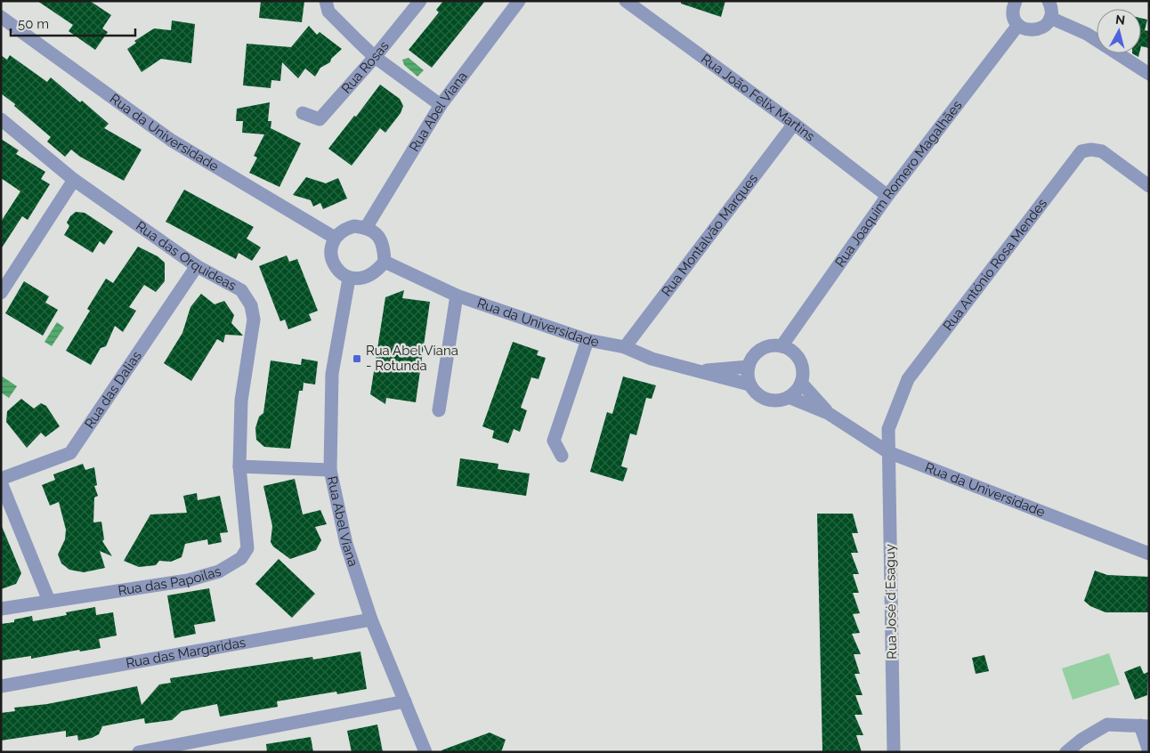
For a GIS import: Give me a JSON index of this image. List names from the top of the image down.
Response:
{
  "streets": {
    "street": [
      "Rua Rosas",
      "Rua João Felix Martins",
      "Rua Abel Viana",
      "Rua da Universidade",
      "Rua Joaquim Romero Magalhães",
      "Rua Montalvão Marques",
      "Rua das Orquideas",
      "Rua António Rosa Mendes",
      "Rua das Dalias",
      "Rua das Papoilas",
      "Rua José d´Esaguy",
      "Rua das Margaridas"
    ]
  },
  "crossings": [
    ["Rua João Felix Martins", "Rua Joaquim Romero Magalhães"],
    ["Rua João Felix Martins", "Rua Montalvão Marques"],
    ["Rua Abel Viana", "Rua da Universidade"],
    ["Rua Abel Viana", "Rua das Margaridas"],
    ["Rua da Universidade", "Rua Joaquim Romero Magalhães"],
    ["Rua da Universidade", "Rua Montalvão Marques"],
    ["Rua da Universidade", "Rua António Rosa Mendes"],
    ["Rua da Universidade", "Rua José d´Esaguy"],
    ["Rua das Orquideas", "Rua das Dalias"],
    ["Rua das Orquideas", "Rua das Papoilas"],
    ["Rua António Rosa Mendes", "Rua José d´Esaguy"]
  ],
  "places": {
    "transit": ["Rua Abel Viana - Rotunda"]
  },
  "scale_bar": "50 m",
  "north": "top"
}
